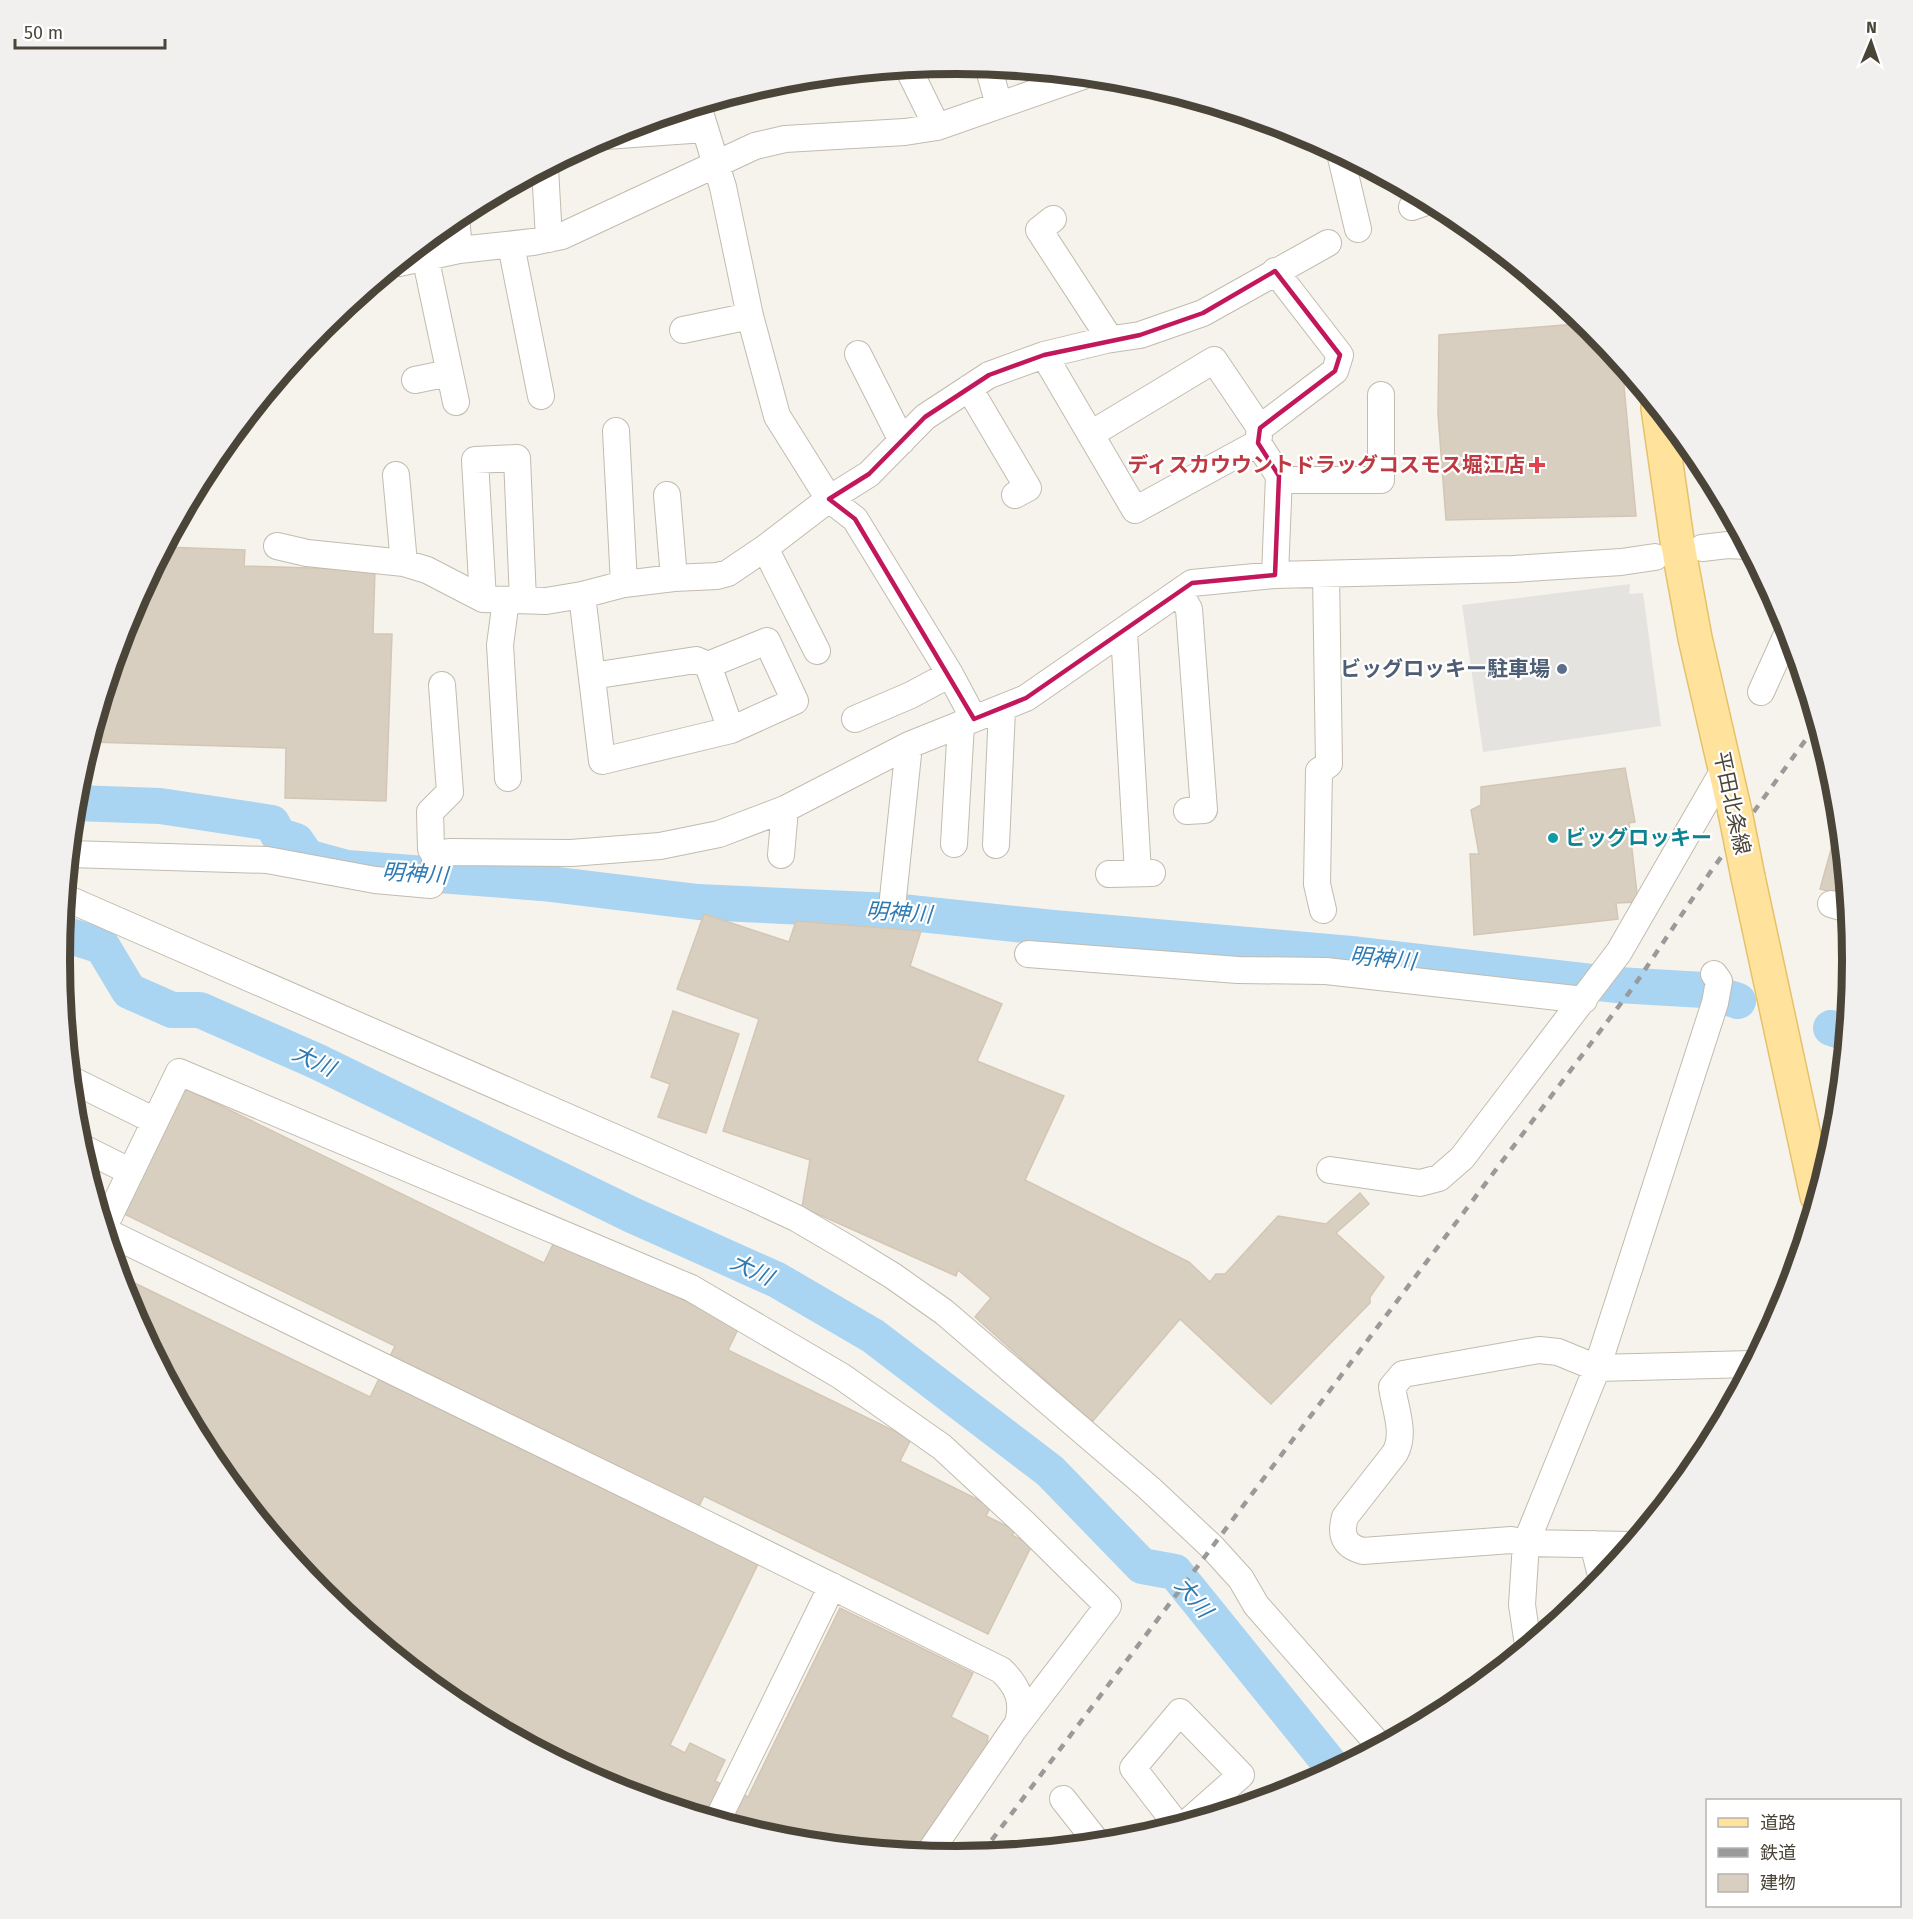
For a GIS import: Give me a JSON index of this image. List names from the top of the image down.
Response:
{
  "streets": {
    "main road": ["平田北条線"]
  },
  "water": ["明神川", "大川"],
  "places": {
    "health": ["ディスカウウントドラッグコスモス堀江店"],
    "other": ["ビッグロッキー駐車場", "ビッグロッキー"]
  },
  "legend": ["道路", "鉄道", "建物"],
  "scale_bar": "50 m",
  "north": "top"
}
